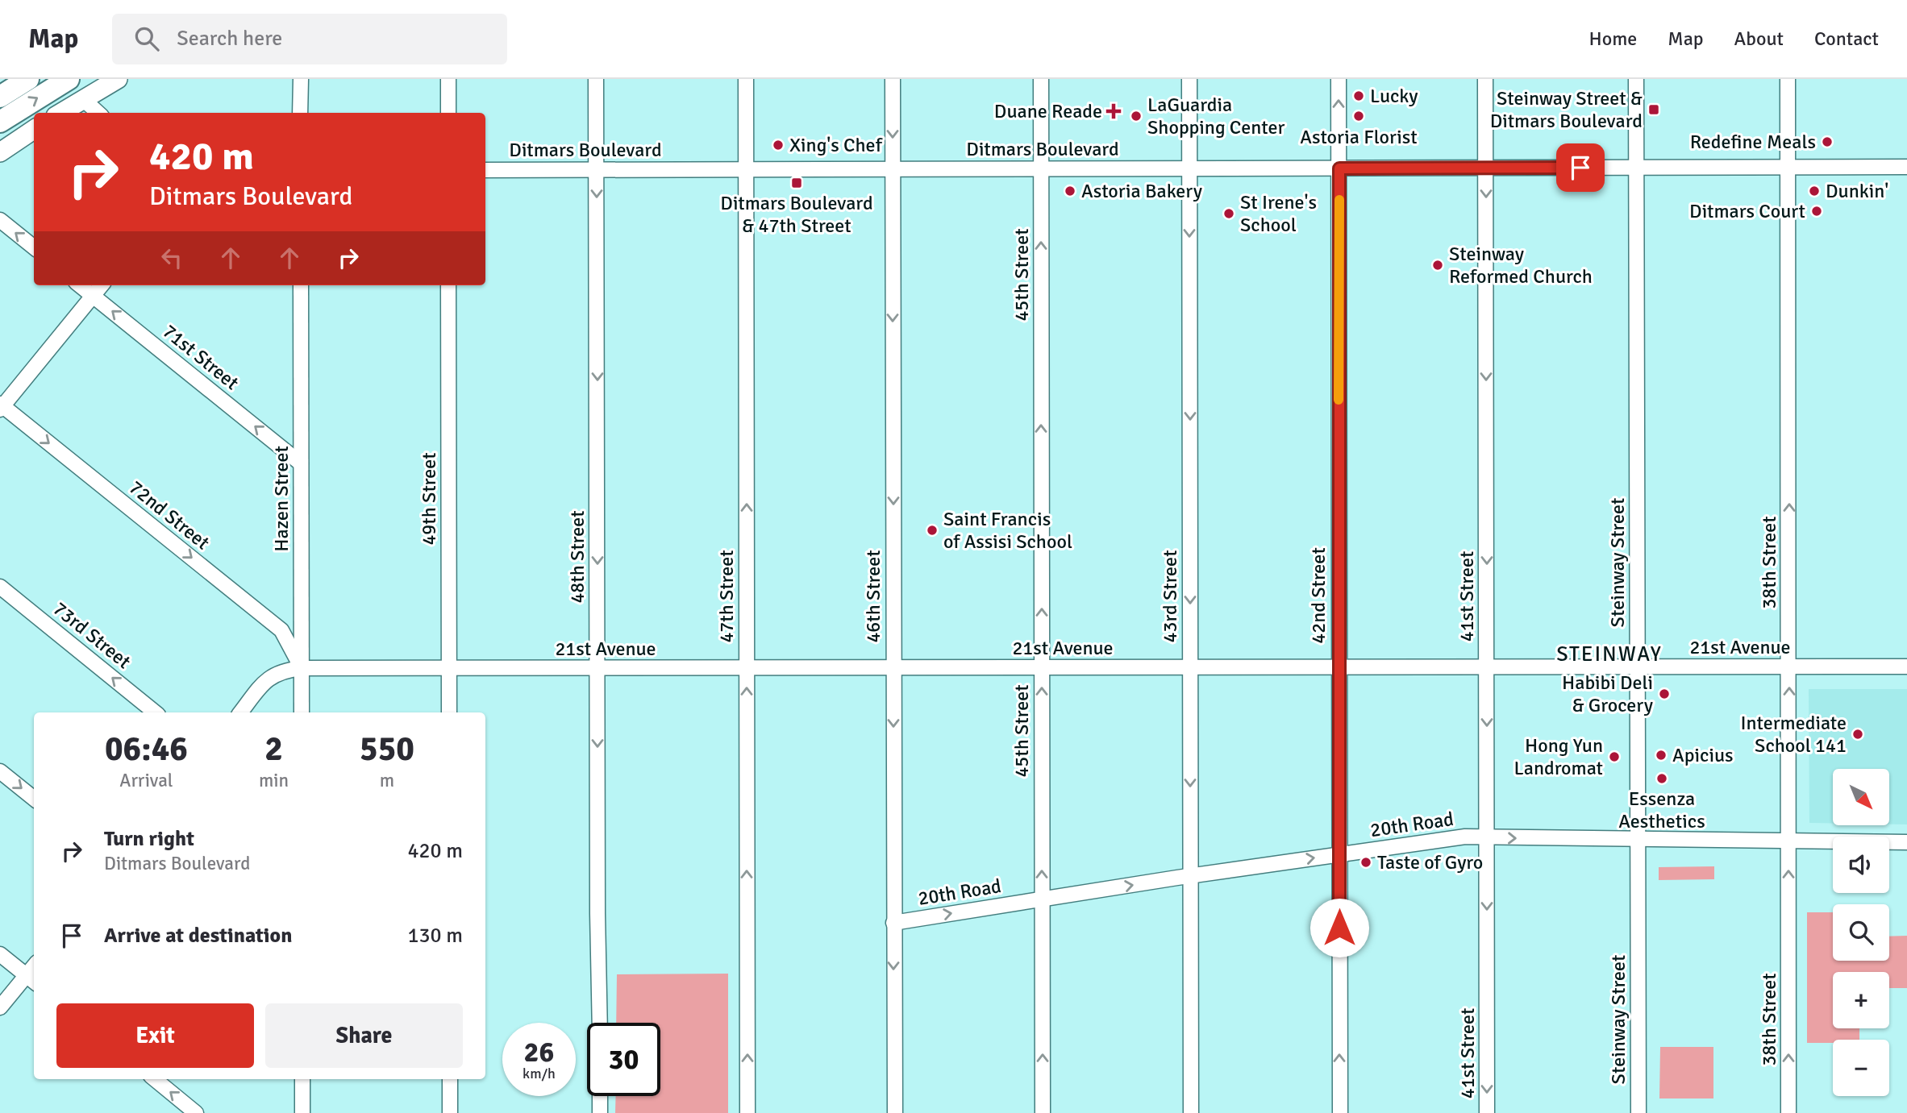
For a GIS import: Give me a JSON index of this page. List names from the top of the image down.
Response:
{
  "streets": {
    "street": [
      "Ditmars Boulevard",
      "45th Street",
      "71st Street",
      "Hazen Street",
      "49th Street",
      "72nd Street",
      "48th Street",
      "Steinway Street",
      "38th Street",
      "42nd Street",
      "47th Street",
      "46th Street",
      "43rd Street",
      "41st Street",
      "73rd Street",
      "21st Avenue",
      "20th Road"
    ]
  },
  "crossings": [
    ["Ditmars Boulevard", "45th Street"],
    ["Ditmars Boulevard", "48th Street"],
    ["Ditmars Boulevard", "Steinway Street"],
    ["Ditmars Boulevard", "38th Street"],
    ["Ditmars Boulevard", "42nd Street"],
    ["Ditmars Boulevard", "47th Street"],
    ["Ditmars Boulevard", "46th Street"],
    ["Ditmars Boulevard", "43rd Street"],
    ["Ditmars Boulevard", "41st Street"],
    ["45th Street", "21st Avenue"],
    ["45th Street", "20th Road"],
    ["71st Street", "Hazen Street"],
    ["Hazen Street", "72nd Street"],
    ["Hazen Street", "21st Avenue"],
    ["49th Street", "21st Avenue"],
    ["72nd Street", "21st Avenue"],
    ["48th Street", "21st Avenue"],
    ["Steinway Street", "21st Avenue"],
    ["Steinway Street", "20th Road"],
    ["38th Street", "21st Avenue"],
    ["38th Street", "20th Road"],
    ["42nd Street", "21st Avenue"],
    ["42nd Street", "20th Road"],
    ["47th Street", "21st Avenue"],
    ["46th Street", "21st Avenue"],
    ["46th Street", "20th Road"],
    ["43rd Street", "21st Avenue"],
    ["43rd Street", "20th Road"],
    ["41st Street", "21st Avenue"],
    ["41st Street", "20th Road"]
  ],
  "one_way": [
    "45th Street",
    "71st Street",
    "72nd Street",
    "48th Street",
    "38th Street",
    "47th Street",
    "46th Street",
    "43rd Street",
    "41st Street",
    "73rd Street",
    "20th Road"
  ],
  "districts": ["STEINWAY"],
  "places": {
    "other": [
      "Lucky",
      "LaGuardia Shopping Center",
      "Astoria Florist",
      "Redefine Meals",
      "Xing's Chef",
      "Astoria Bakery",
      "Dunkin'",
      "Ditmars Court",
      "St Irene's School",
      "Steinway Reformed Church",
      "Saint Francis of Assisi School",
      "Habibi Deli & Grocery",
      "Intermediate School 141",
      "Apicius",
      "Hong Yun Landromat",
      "Essenza Aesthetics",
      "Taste of Gyro"
    ],
    "transit": ["Steinway Street & Ditmars Boulevard", "Ditmars Boulevard & 47th Street"],
    "health": ["Duane Reade"]
  },
  "north": "bottom right",
  "page": {
    "header": "Map",
    "search": "Search here",
    "nav": [
      "Home",
      "Map",
      "About",
      "Contact"
    ],
    "turn": ["420 m", "Ditmars Boulevard"],
    "eta": [
      "06:46",
      "Arrival",
      "2",
      "min",
      "550",
      "m"
    ],
    "map_buttons": ["+", "−"],
    "list": [
      {
        "name": "Turn right",
        "note": "Ditmars Boulevard",
        "value": "420 m"
      },
      {
        "name": "Arrive at destination",
        "value": "130 m"
      }
    ],
    "buttons": ["Exit", "Share"],
    "speed": "26 km/h",
    "limit": "30"
  }
}
